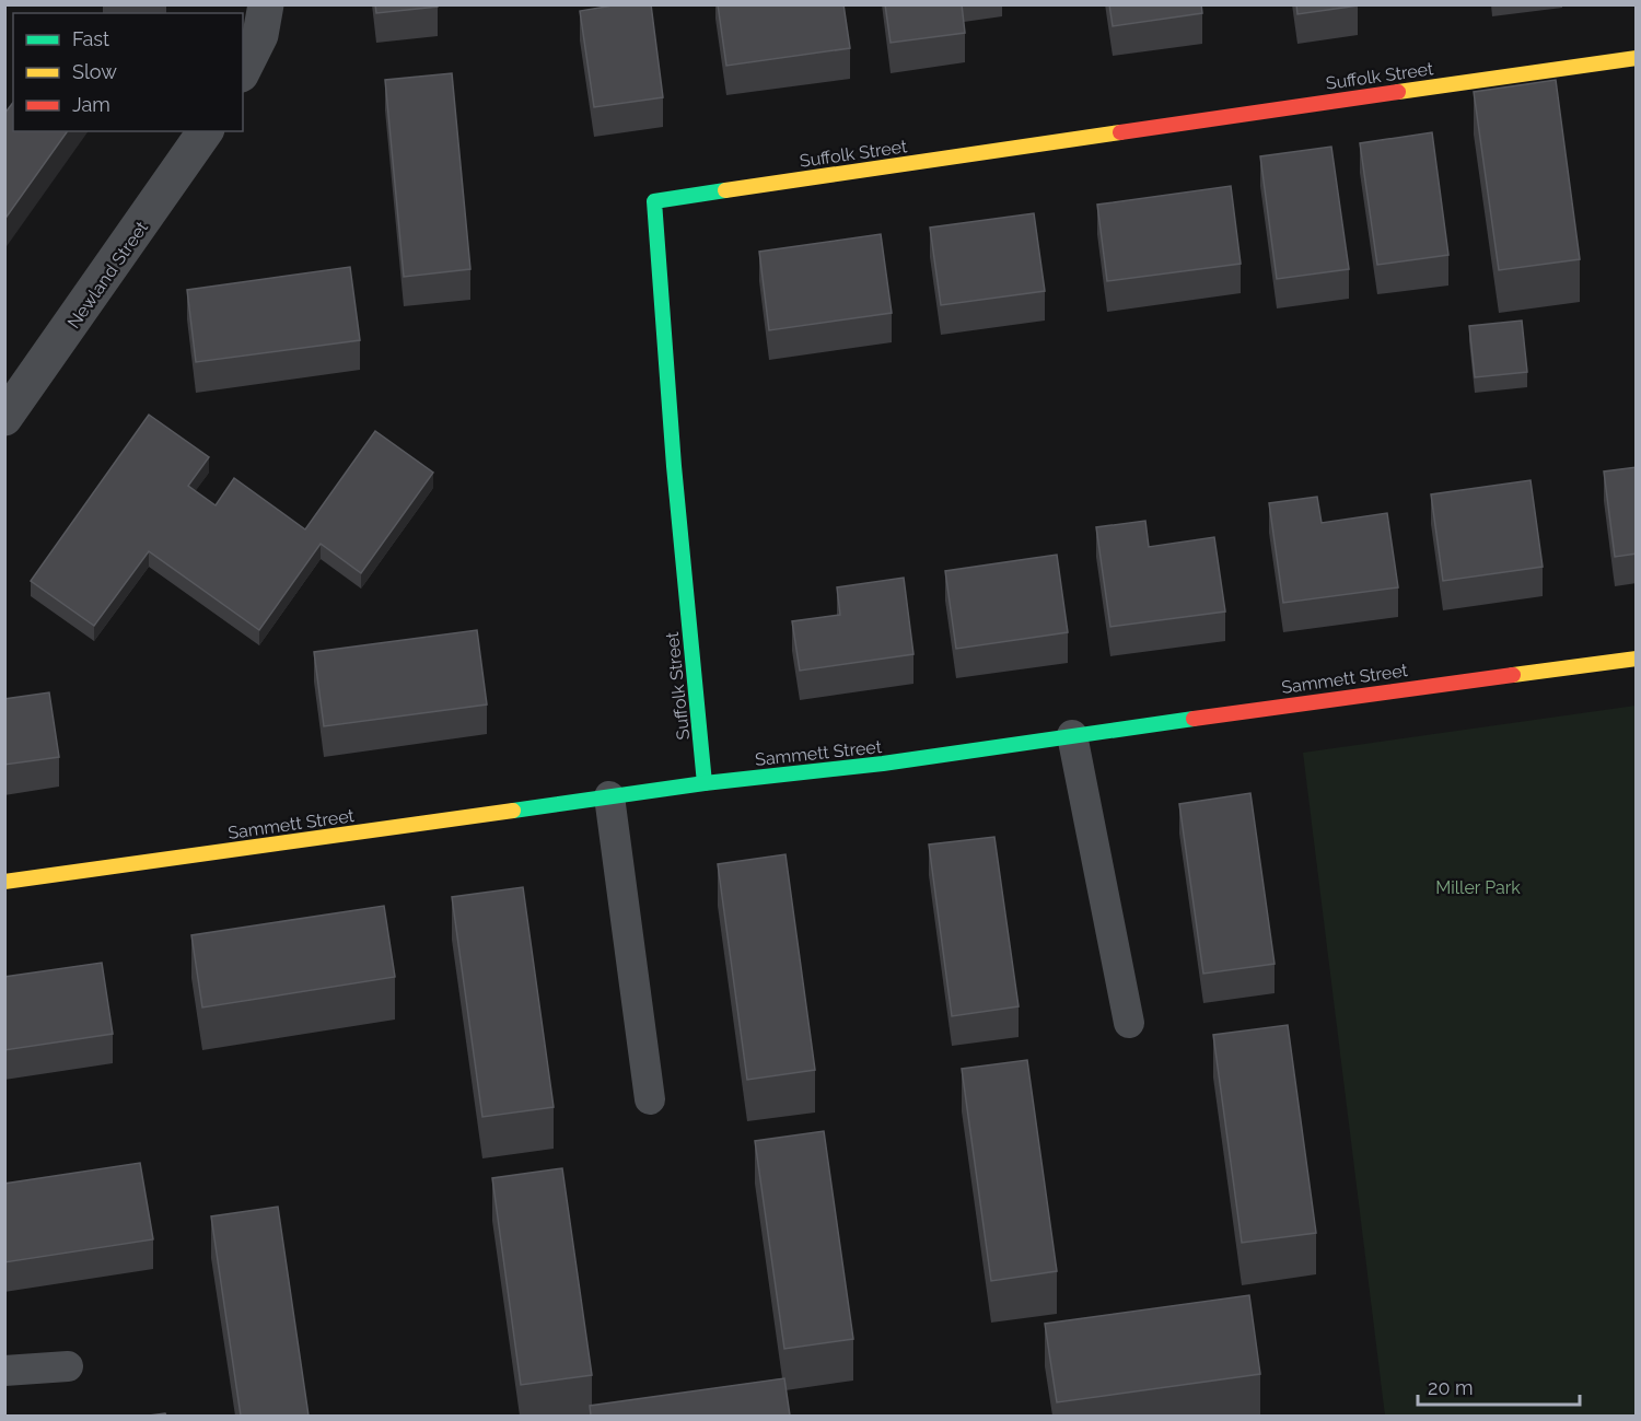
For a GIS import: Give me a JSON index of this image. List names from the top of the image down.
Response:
{
  "streets": {
    "street": ["Suffolk Street", "Newland Street", "Sammett Street"]
  },
  "crossings": [
    ["Suffolk Street", "Sammett Street"]
  ],
  "parks": ["Miller Park"],
  "legend": ["Fast", "Slow", "Jam"],
  "scale_bar": "20 m"
}
